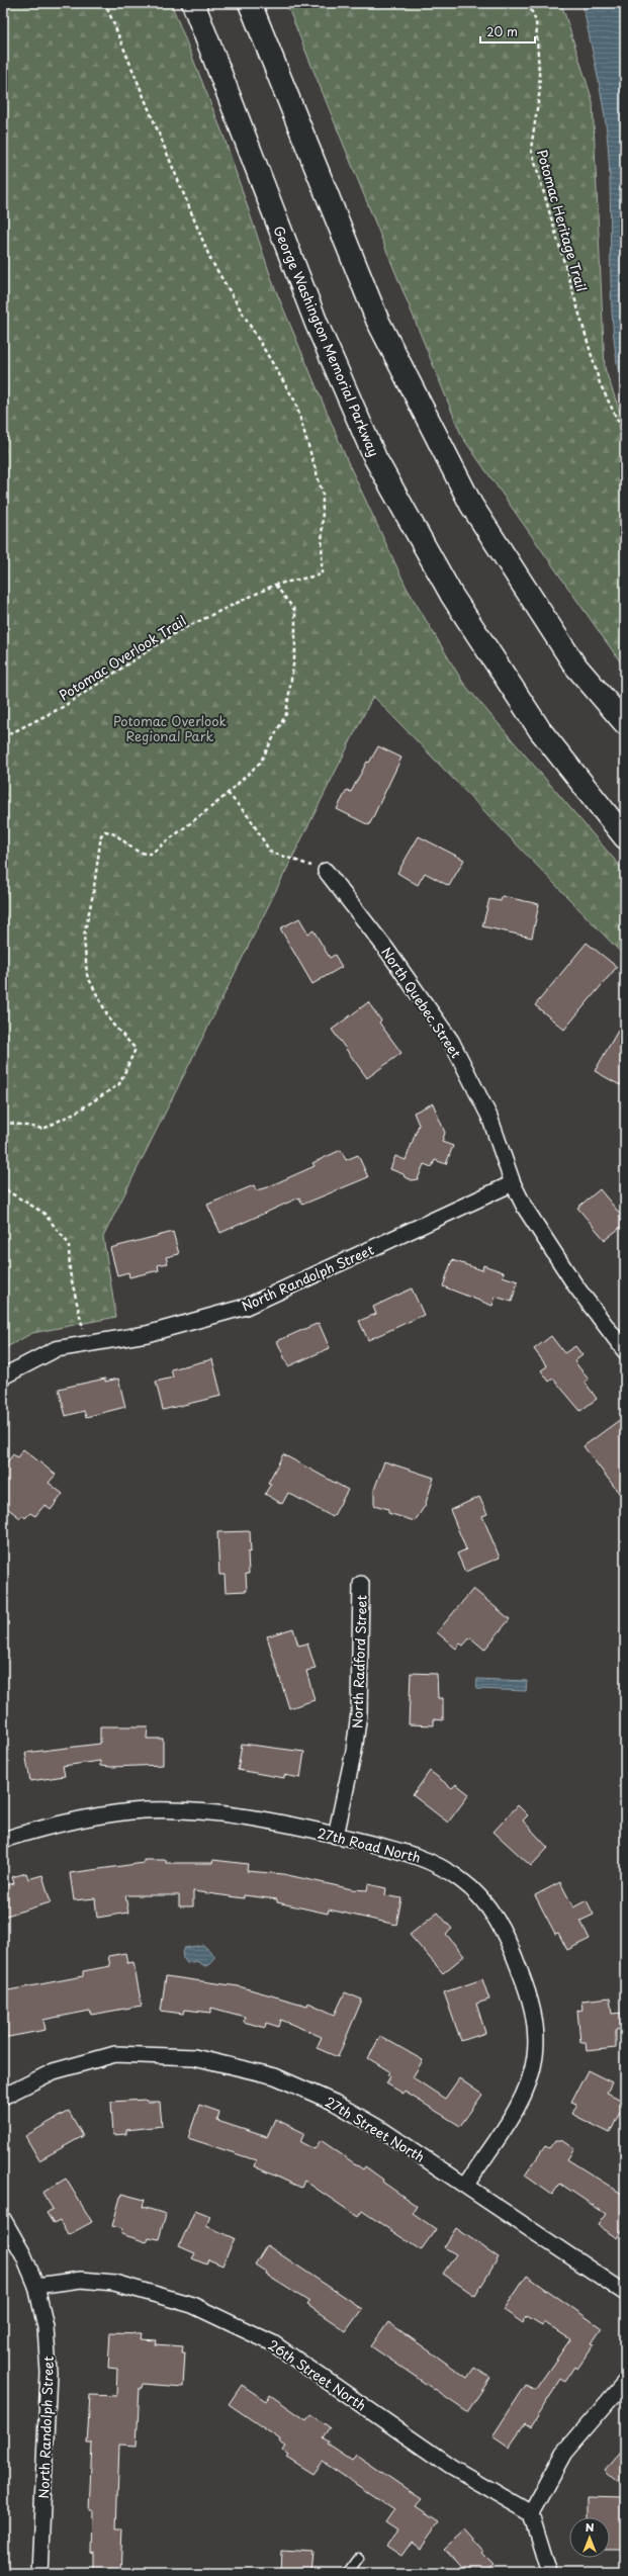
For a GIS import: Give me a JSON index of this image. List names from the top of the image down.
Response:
{
  "streets": {
    "highway": ["George Washington Memorial Parkway"],
    "street": [
      "North Quebec Street",
      "North Randolph Street",
      "North Radford Street",
      "27th Road North",
      "27th Street North",
      "26th Street North"
    ],
    "path": ["Potomac Heritage Trail", "Potomac Overlook Trail"]
  },
  "crossings": [
    ["North Quebec Street", "North Randolph Street"],
    ["North Randolph Street", "26th Street North"],
    ["North Radford Street", "27th Road North"],
    ["27th Road North", "27th Street North"]
  ],
  "parks": ["Potomac Overlook Regional Park"],
  "scale_bar": "20 m",
  "north": "top"
}
